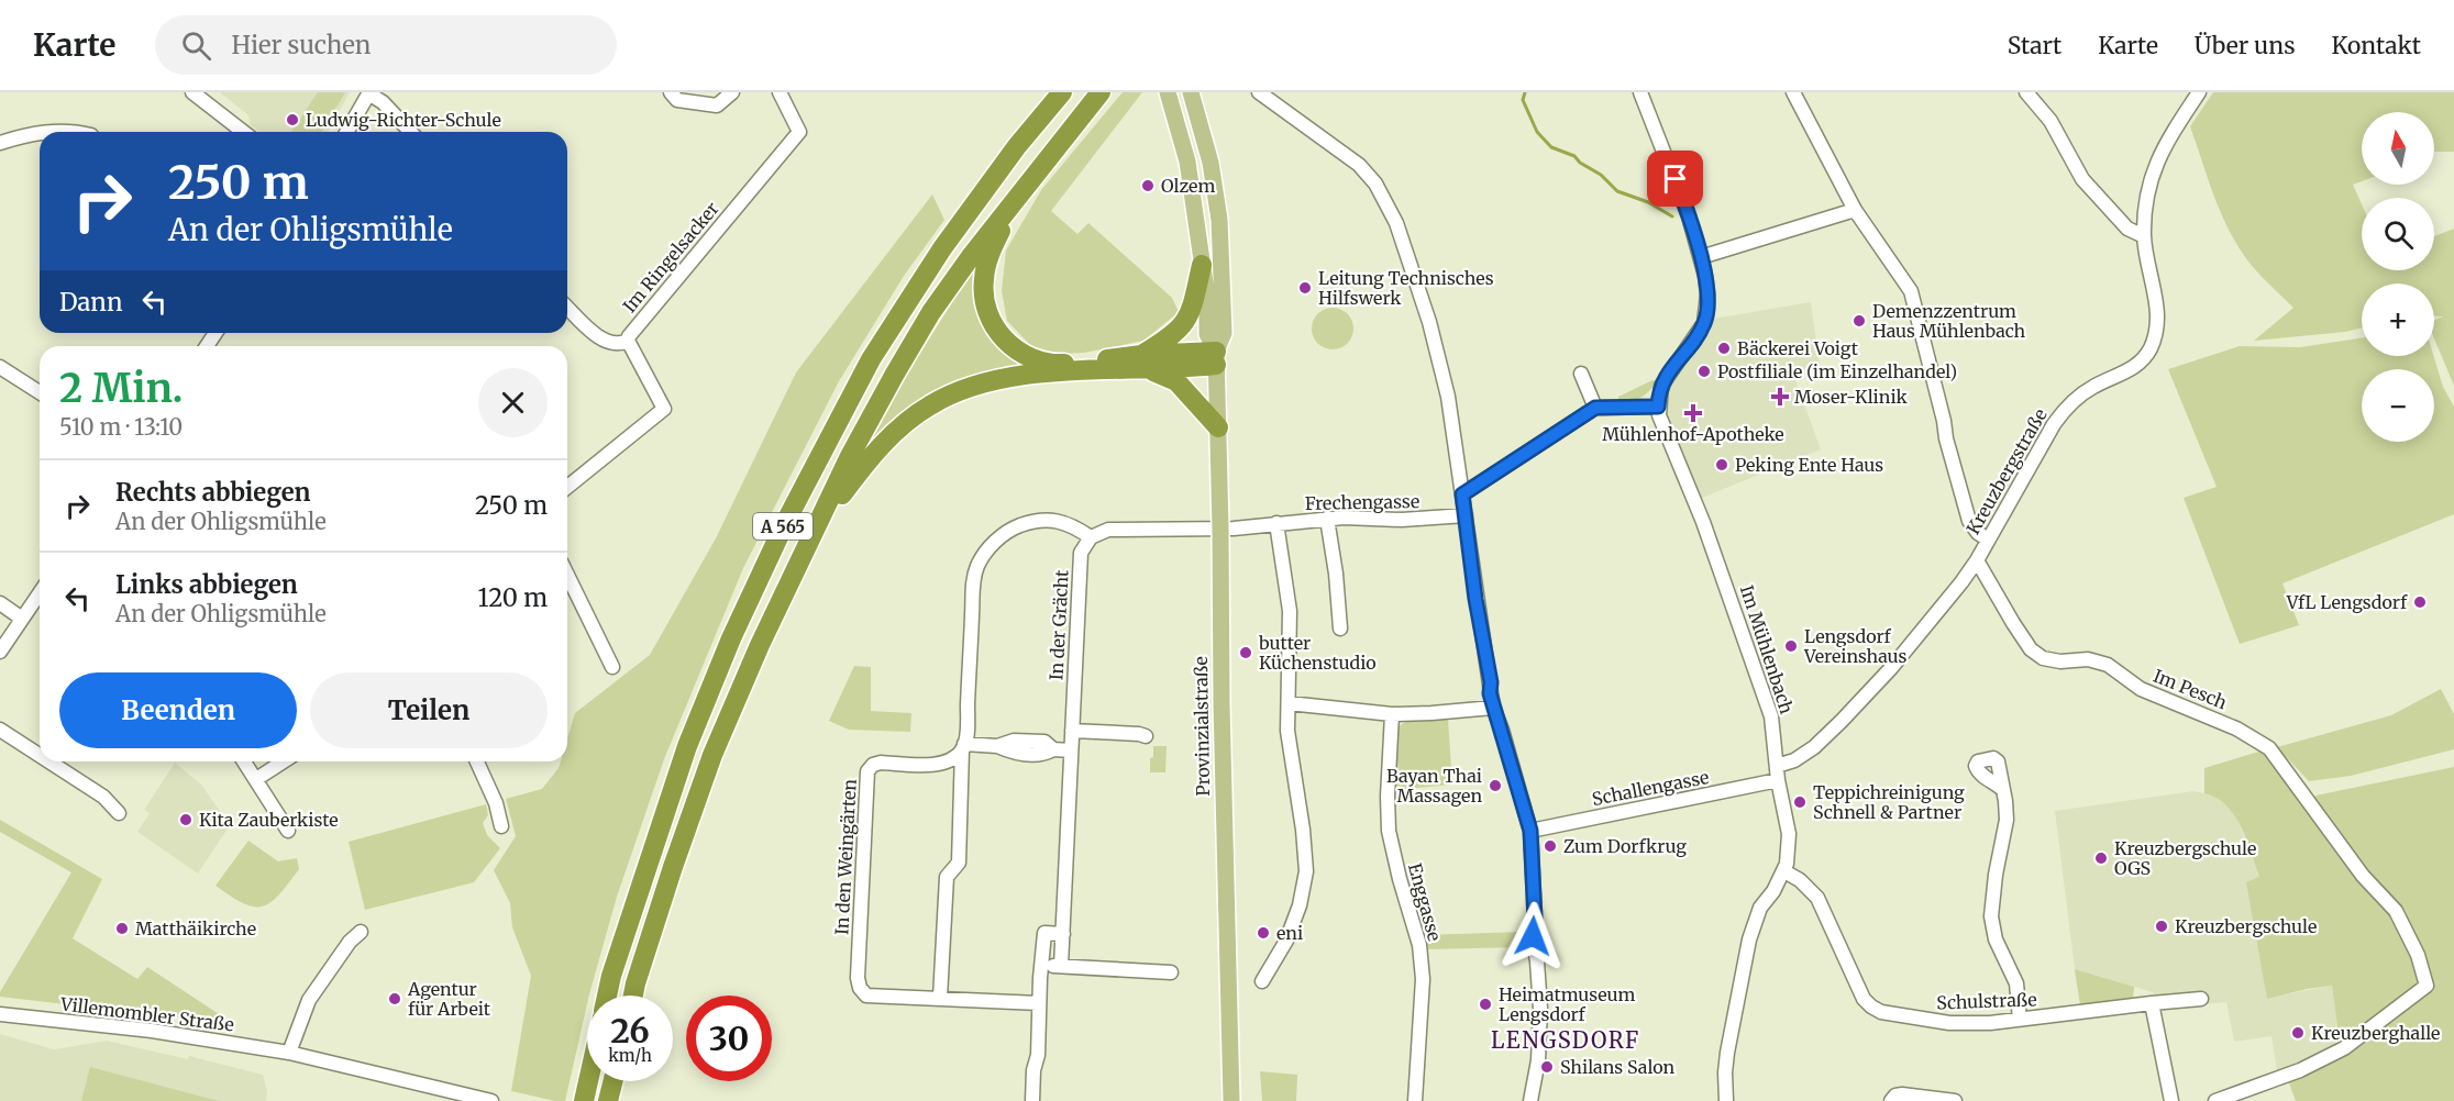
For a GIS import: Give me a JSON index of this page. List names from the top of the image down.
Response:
{
  "streets": {
    "highway": ["A 565"],
    "main road": ["Provinzialstraße"],
    "street": [
      "Im Ringelsacker",
      "Kreuzbergstraße",
      "Frechengasse",
      "In der Grächt",
      "Im Mühlenbach",
      "Im Pesch",
      "Schallengasse",
      "In den Weingärten",
      "Enggasse",
      "Schulstraße",
      "Villemombler Straße"
    ]
  },
  "crossings": [
    ["Kreuzbergstraße", "Im Mühlenbach"],
    ["Kreuzbergstraße", "Im Pesch"],
    ["Kreuzbergstraße", "Schallengasse"],
    ["Frechengasse", "Provinzialstraße"],
    ["Im Mühlenbach", "Schallengasse"],
    ["Im Mühlenbach", "Schulstraße"]
  ],
  "districts": ["LENGSDORF"],
  "places": {
    "other": [
      "Ludwig-Richter-Schule",
      "Olzem",
      "Leitung Technisches Hilfswerk",
      "Demenzzentrum Haus Mühlenbach",
      "Bäckerei Voigt",
      "Postfiliale (im Einzelhandel)",
      "Peking Ente Haus",
      "VfL Lengsdorf",
      "Lengsdorf Vereinshaus",
      "butter Küchenstudio",
      "Bayan Thai Massagen",
      "Teppichreinigung Schnell & Partner",
      "Kita Zauberkiste",
      "Zum Dorfkrug",
      "Kreuzbergschule OGS",
      "Kreuzbergschule",
      "Matthäikirche",
      "eni",
      "Agentur für Arbeit",
      "Heimatmuseum Lengsdorf",
      "Kreuzberghalle",
      "Shilans Salon"
    ],
    "health": ["Moser-Klinik", "Mühlenhof-Apotheke"]
  },
  "north": "top",
  "page": {
    "header": "Karte",
    "search": "Hier suchen",
    "nav": [
      "Start",
      "Karte",
      "Über uns",
      "Kontakt"
    ],
    "map_buttons": ["+", "−"],
    "turn": ["250 m", "An der Ohligsmühle"],
    "then": "Dann",
    "heading": ["2 Min.", "510 m · 13:10"],
    "list": [
      {
        "name": "Rechts abbiegen",
        "note": "An der Ohligsmühle",
        "value": "250 m"
      },
      {
        "name": "Links abbiegen",
        "note": "An der Ohligsmühle",
        "value": "120 m"
      }
    ],
    "buttons": ["Beenden", "Teilen"],
    "speed": "26 km/h",
    "limit": "30"
  }
}
